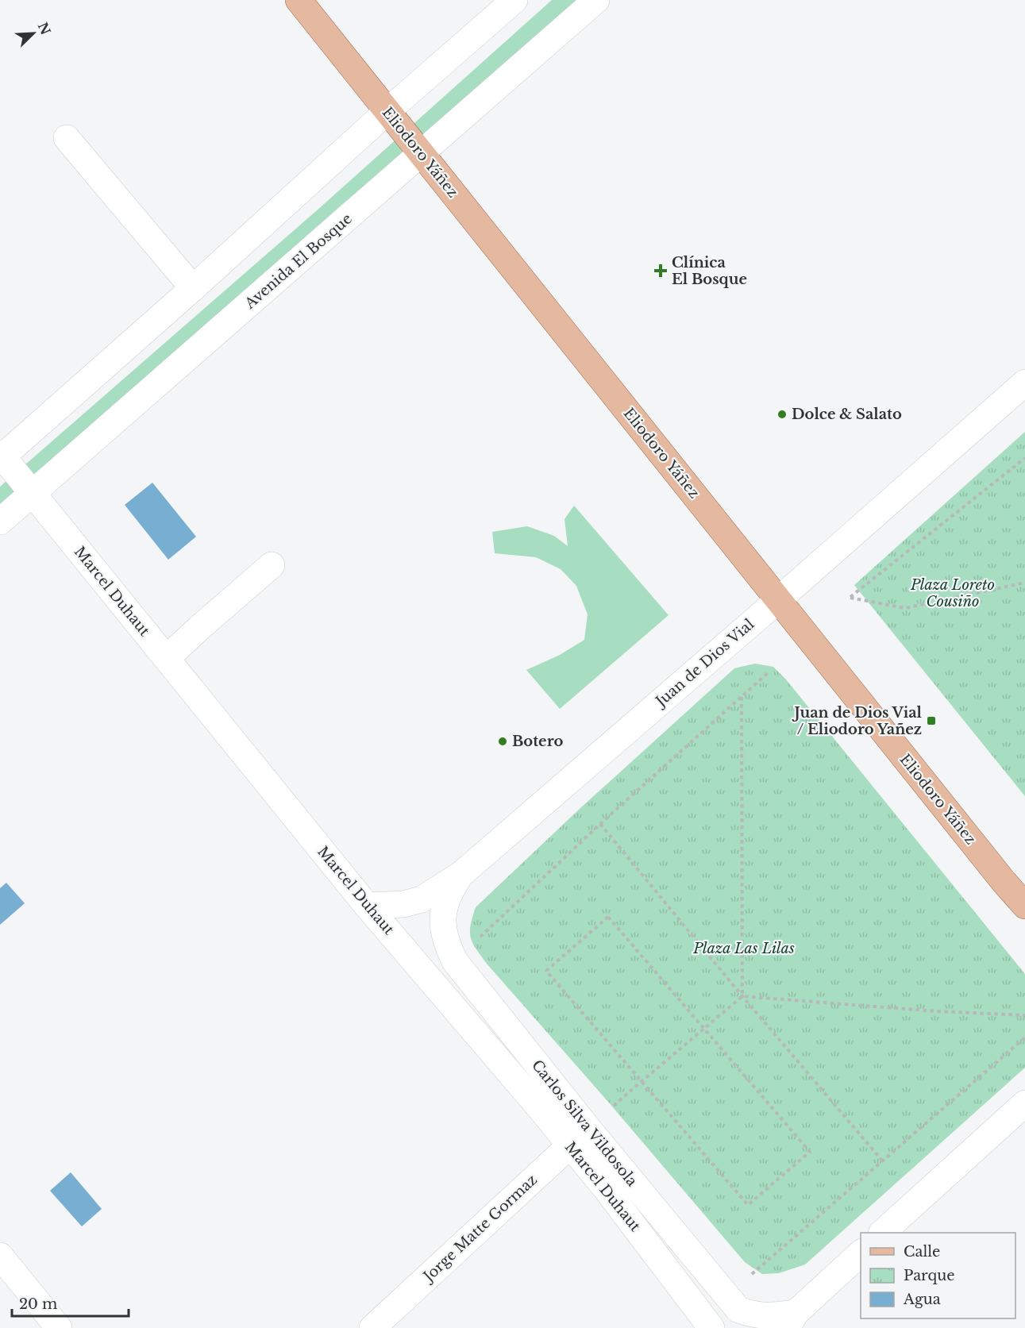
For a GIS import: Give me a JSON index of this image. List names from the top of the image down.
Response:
{
  "streets": {
    "main road": ["Eliodoro Yáñez"],
    "street": [
      "Avenida El Bosque",
      "Marcel Duhaut",
      "Juan de Dios Vial",
      "Carlos Silva Vildosola",
      "Jorge Matte Gormaz"
    ]
  },
  "crossings": [
    ["Eliodoro Yáñez", "Avenida El Bosque"],
    ["Eliodoro Yáñez", "Juan de Dios Vial"],
    ["Avenida El Bosque", "Marcel Duhaut"],
    ["Marcel Duhaut", "Juan de Dios Vial"],
    ["Marcel Duhaut", "Carlos Silva Vildosola"],
    ["Marcel Duhaut", "Jorge Matte Gormaz"],
    ["Juan de Dios Vial", "Carlos Silva Vildosola"],
    ["Carlos Silva Vildosola", "Jorge Matte Gormaz"]
  ],
  "parks": ["Plaza Loreto Cousiño", "Plaza Las Lilas"],
  "places": {
    "health": ["Clínica El Bosque"],
    "other": ["Dolce & Salato", "Botero"],
    "transit": ["Juan de Dios Vial / Eliodoro Yañez"]
  },
  "legend": ["Calle", "Parque", "Agua"],
  "scale_bar": "20 m",
  "north": "top right"
}
